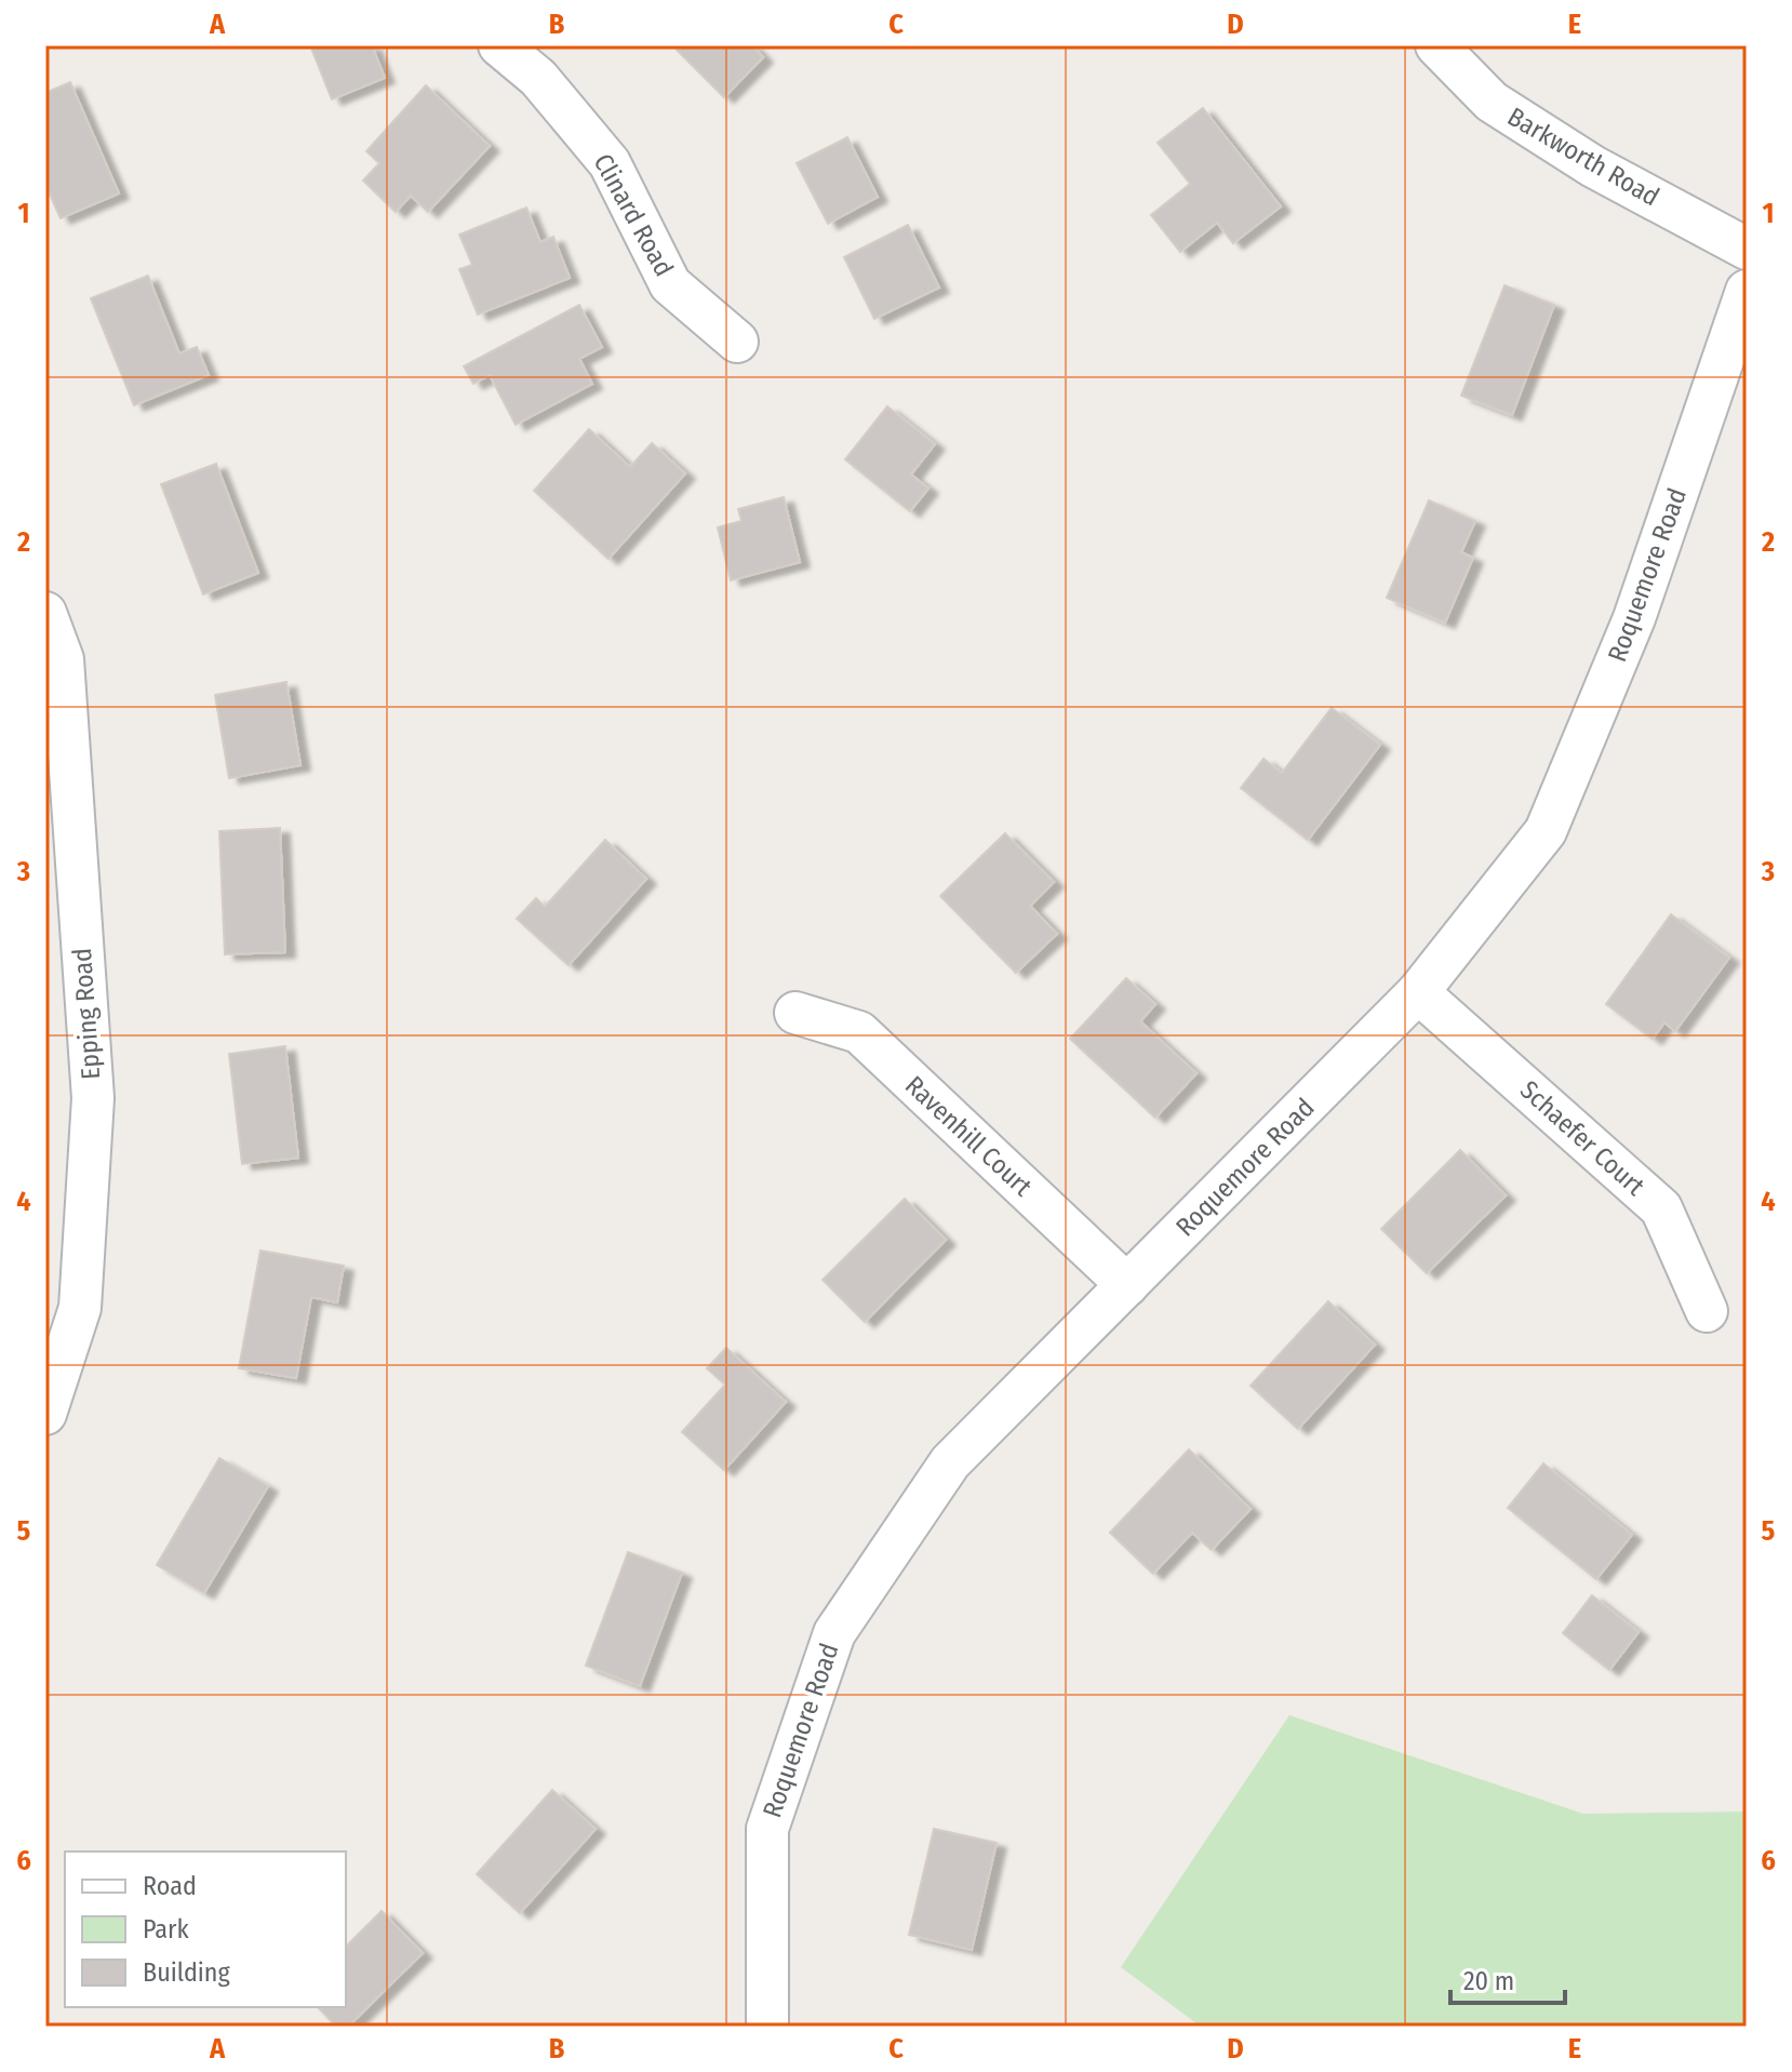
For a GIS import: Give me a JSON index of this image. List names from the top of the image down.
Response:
{
  "streets": {
    "street": [
      "Barkworth Road",
      "Clinard Road",
      "Roquemore Road",
      "Epping Road",
      "Ravenhill Court",
      "Schaefer Court"
    ]
  },
  "crossings": [
    ["Roquemore Road", "Ravenhill Court"],
    ["Roquemore Road", "Schaefer Court"]
  ],
  "legend": ["Road", "Park", "Building"],
  "scale_bar": "20 m",
  "grid": {
    "columns": [
      "A",
      "B",
      "C",
      "D",
      "E"
    ],
    "rows": [
      "1",
      "2",
      "3",
      "4",
      "5",
      "6"
    ]
  }
}
